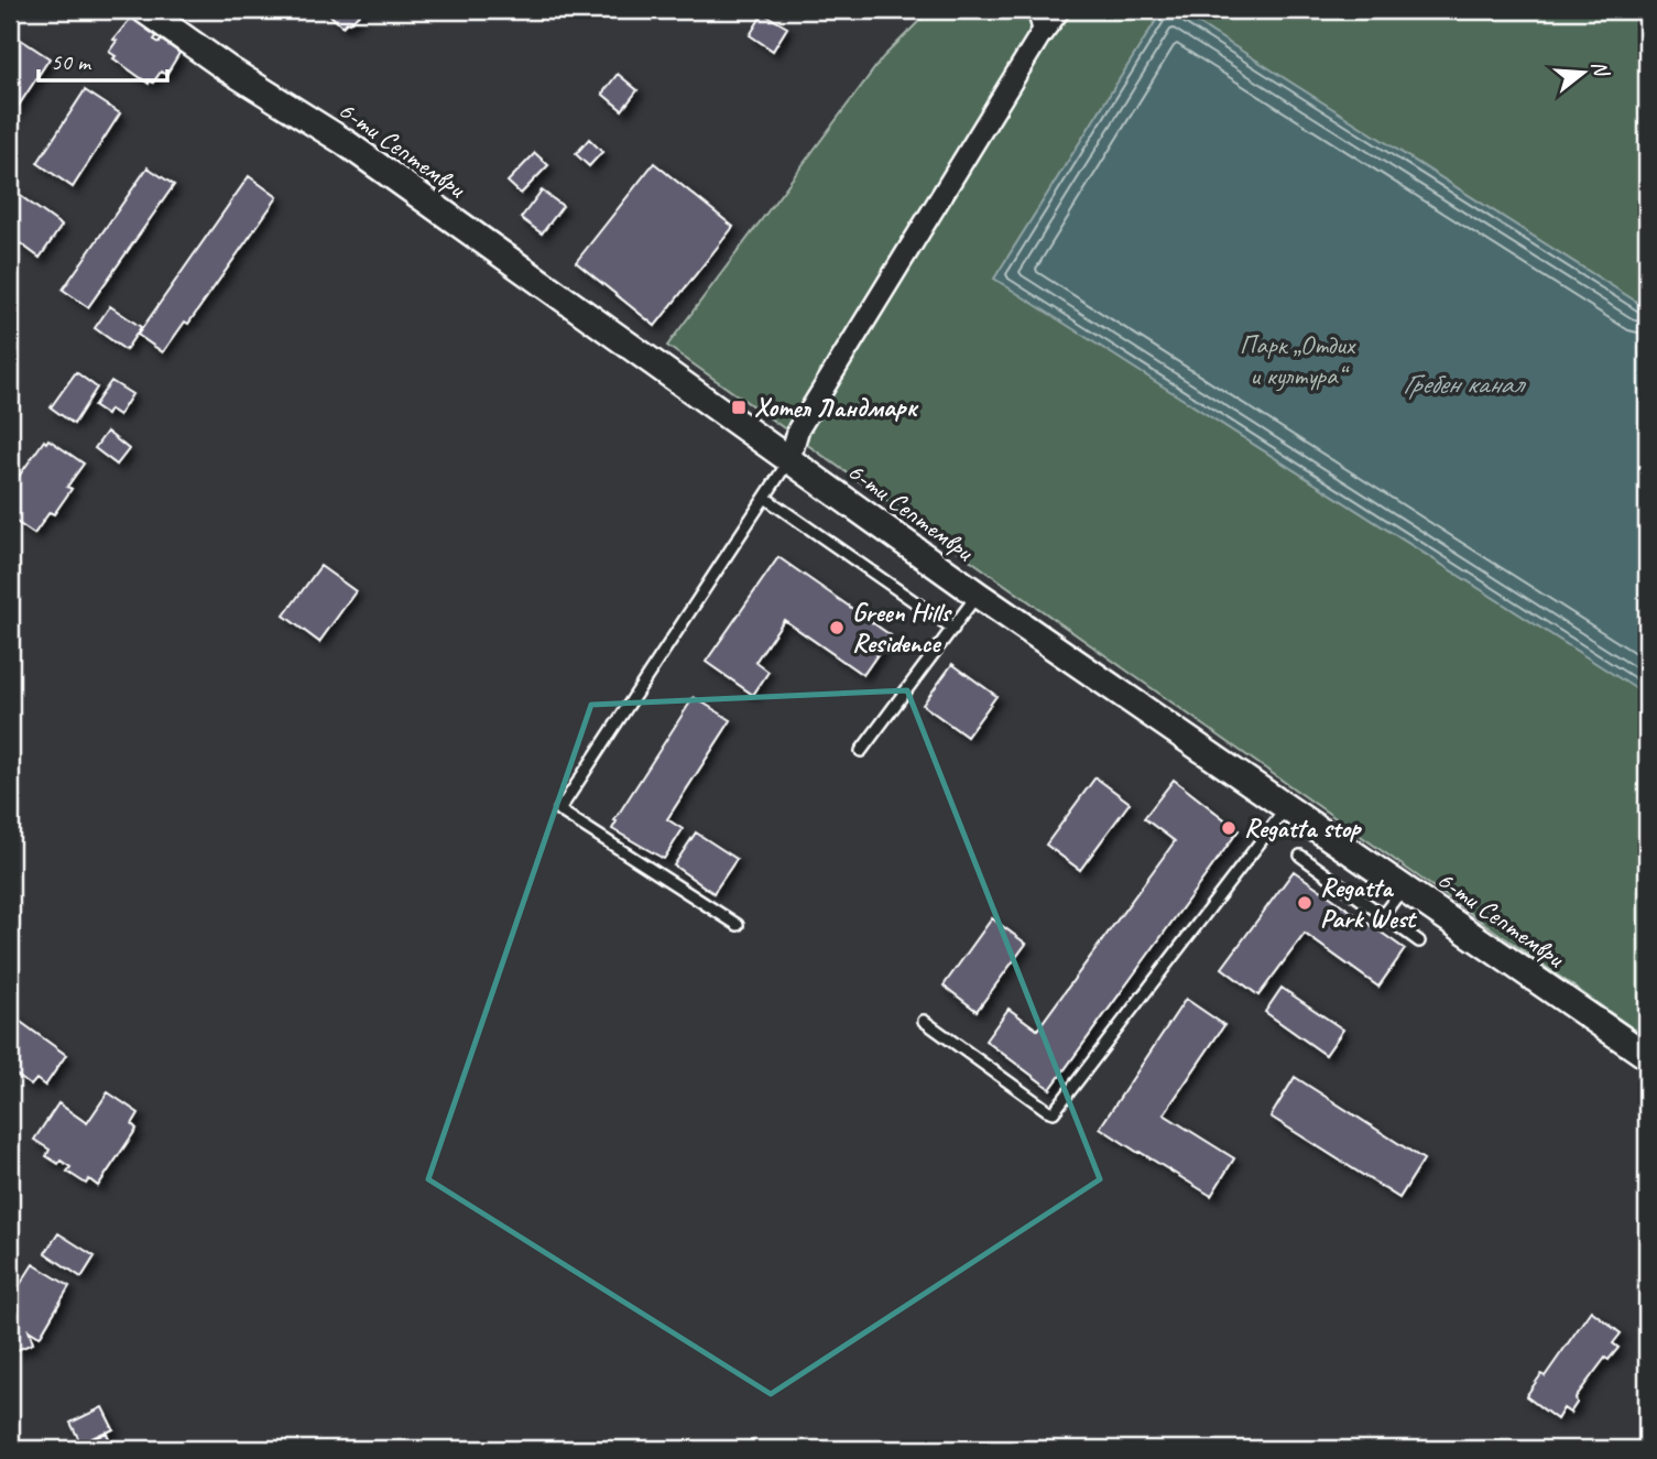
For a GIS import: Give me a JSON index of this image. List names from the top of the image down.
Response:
{
  "streets": {
    "street": ["6-ти Септември"]
  },
  "water": ["Гребен канал"],
  "parks": ["Парк „Отдих и култура“"],
  "places": {
    "transit": ["Хотел Ландмарк"],
    "other": ["Green Hills Residence", "Regatta stop", "Regatta Park West"]
  },
  "scale_bar": "50 m",
  "north": "right"
}
